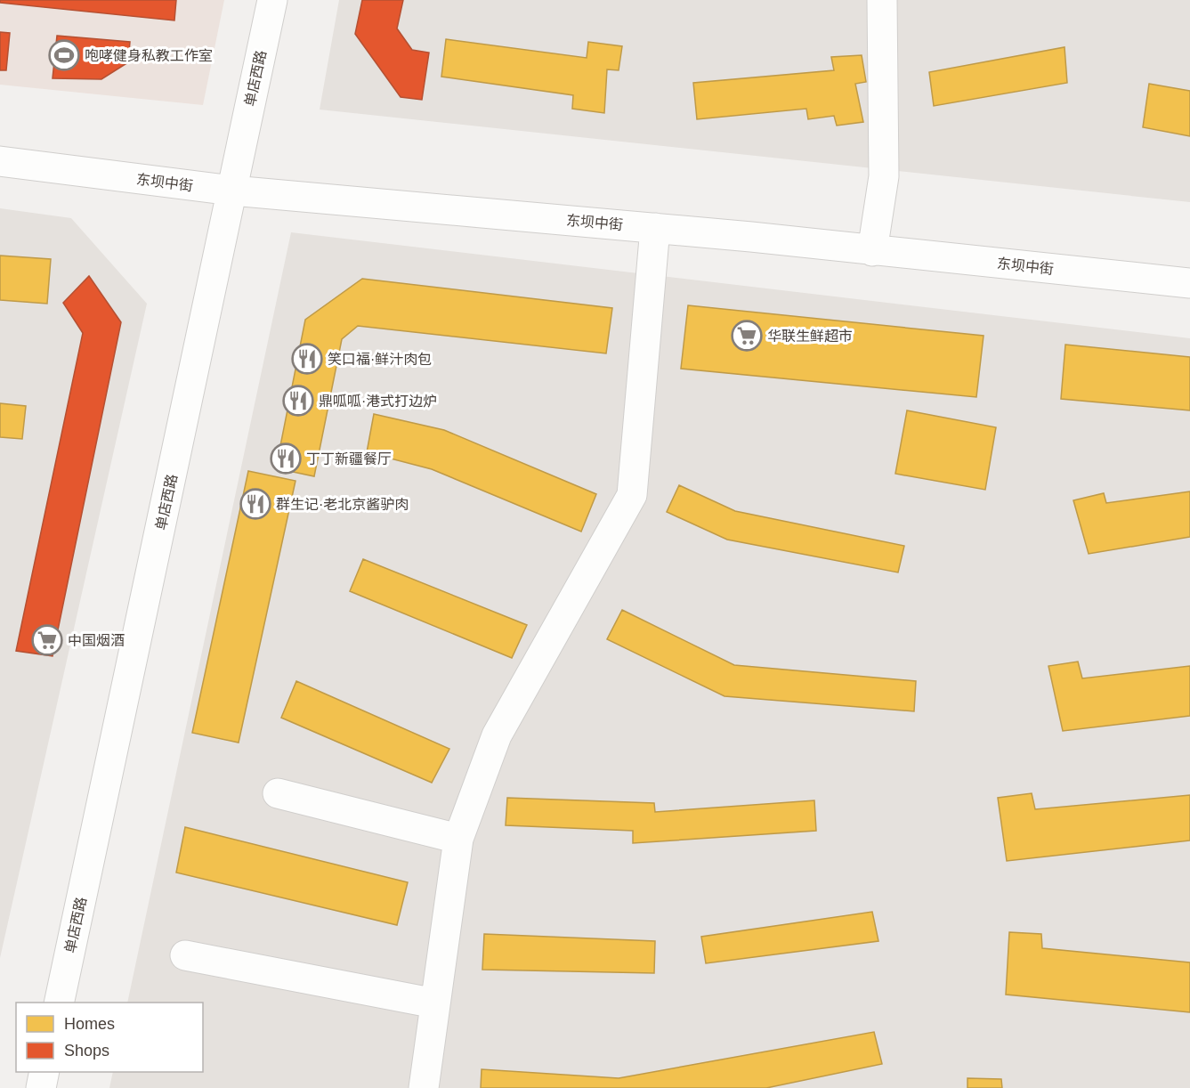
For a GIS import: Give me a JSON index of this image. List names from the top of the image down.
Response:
{
  "streets": {
    "street": ["单店西路", "东坝中街"]
  },
  "crossings": [
    ["单店西路", "东坝中街"]
  ],
  "places": {
    "sports": ["咆哮健身私教工作室"],
    "supermarket": ["华联生鲜超市", "中国烟酒"],
    "restaurant": [
      "笑口福·鲜汁肉包",
      "鼎呱呱·港式打边炉",
      "丁丁新疆餐厅",
      "群生记·老北京酱驴肉"
    ]
  },
  "legend": ["Homes", "Shops"]
}
